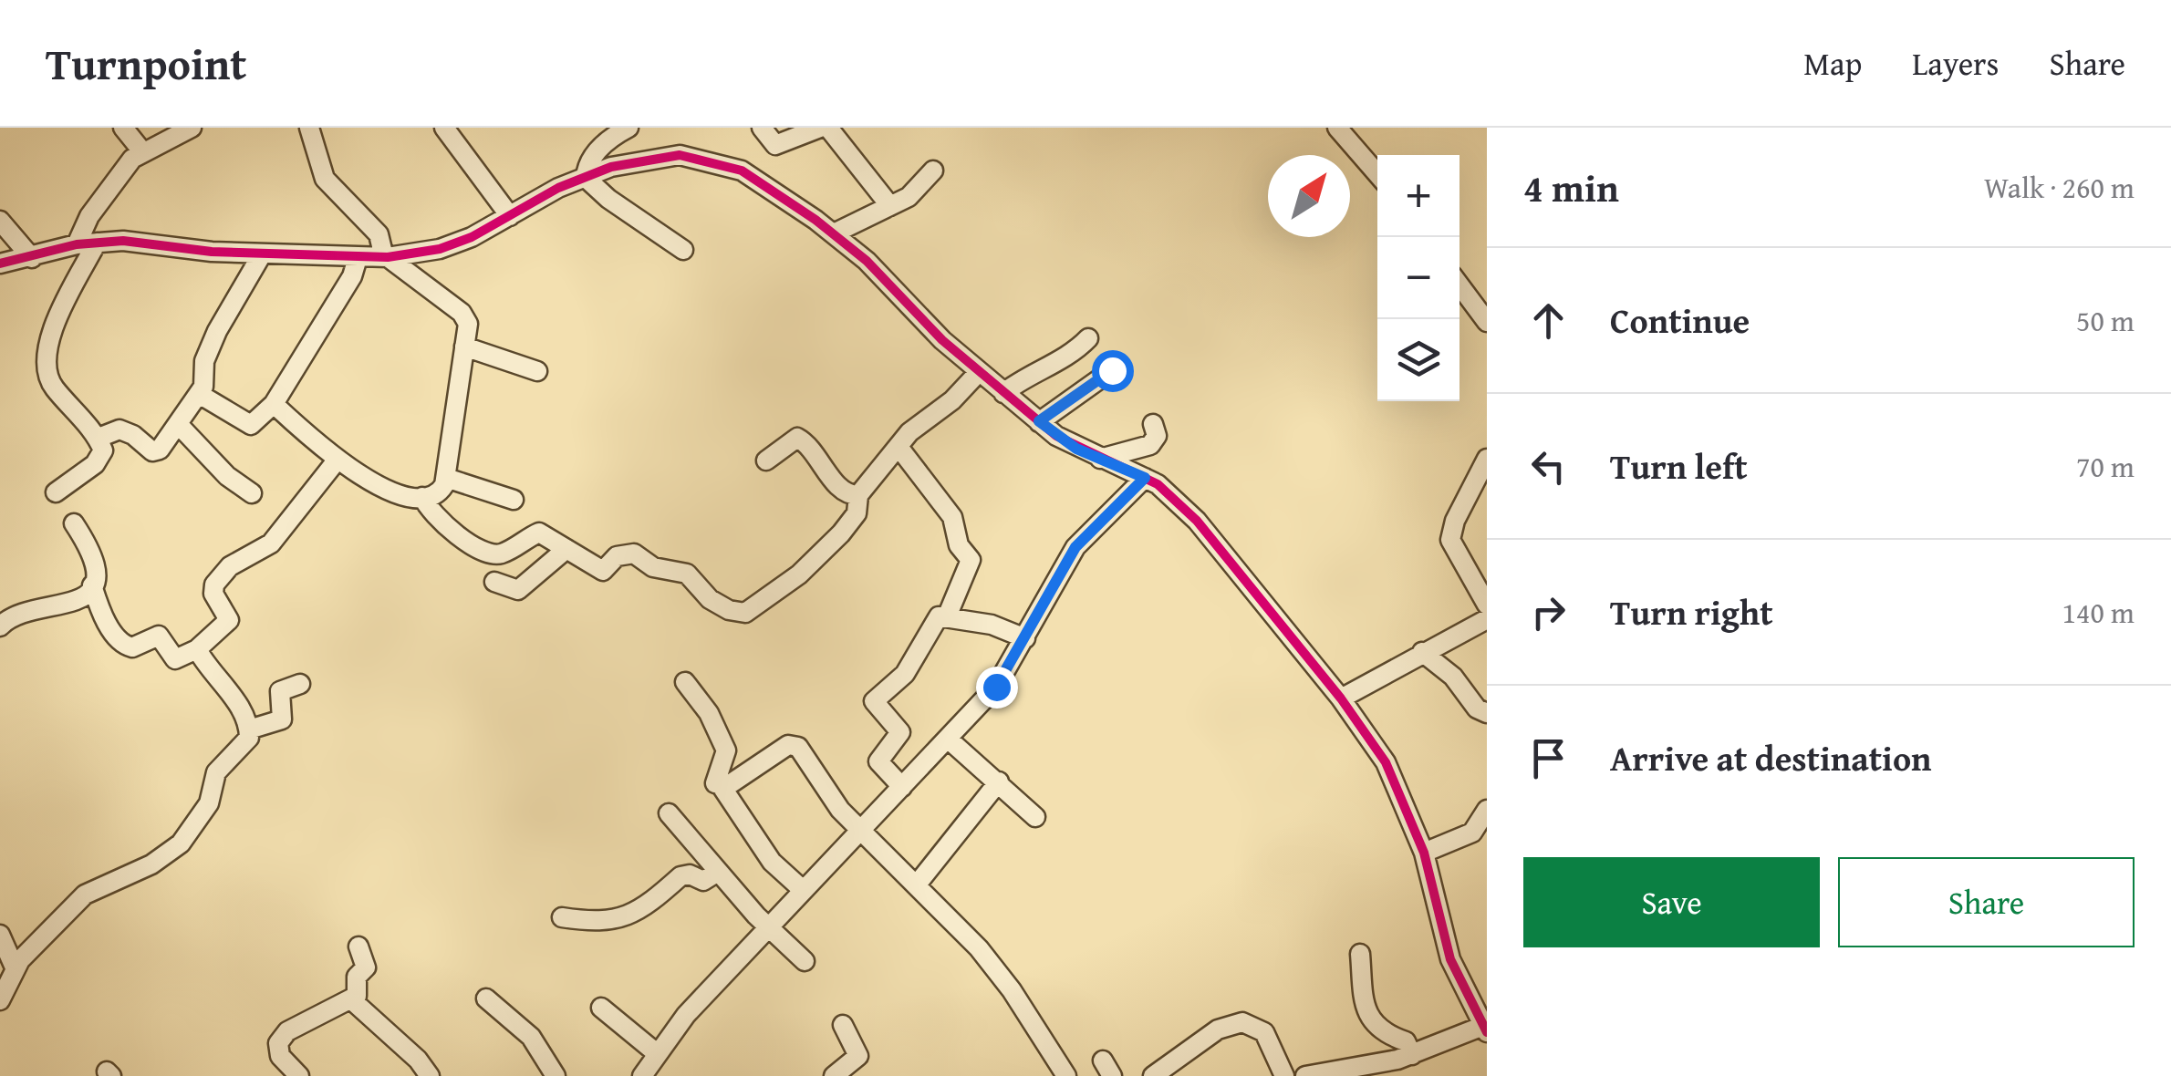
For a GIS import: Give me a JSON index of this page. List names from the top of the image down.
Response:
{
  "north": "top right",
  "page": {
    "header": "Turnpoint",
    "nav": ["Map", "Layers", "Share"],
    "heading": ["4 min", "Walk · 260 m"],
    "map_buttons": ["+", "−"],
    "list": [
      ["Continue", "50 m"],
      ["Turn left", "70 m"],
      ["Turn right", "140 m"],
      "Arrive at destination"
    ],
    "buttons": ["Save", "Share"]
  }
}
